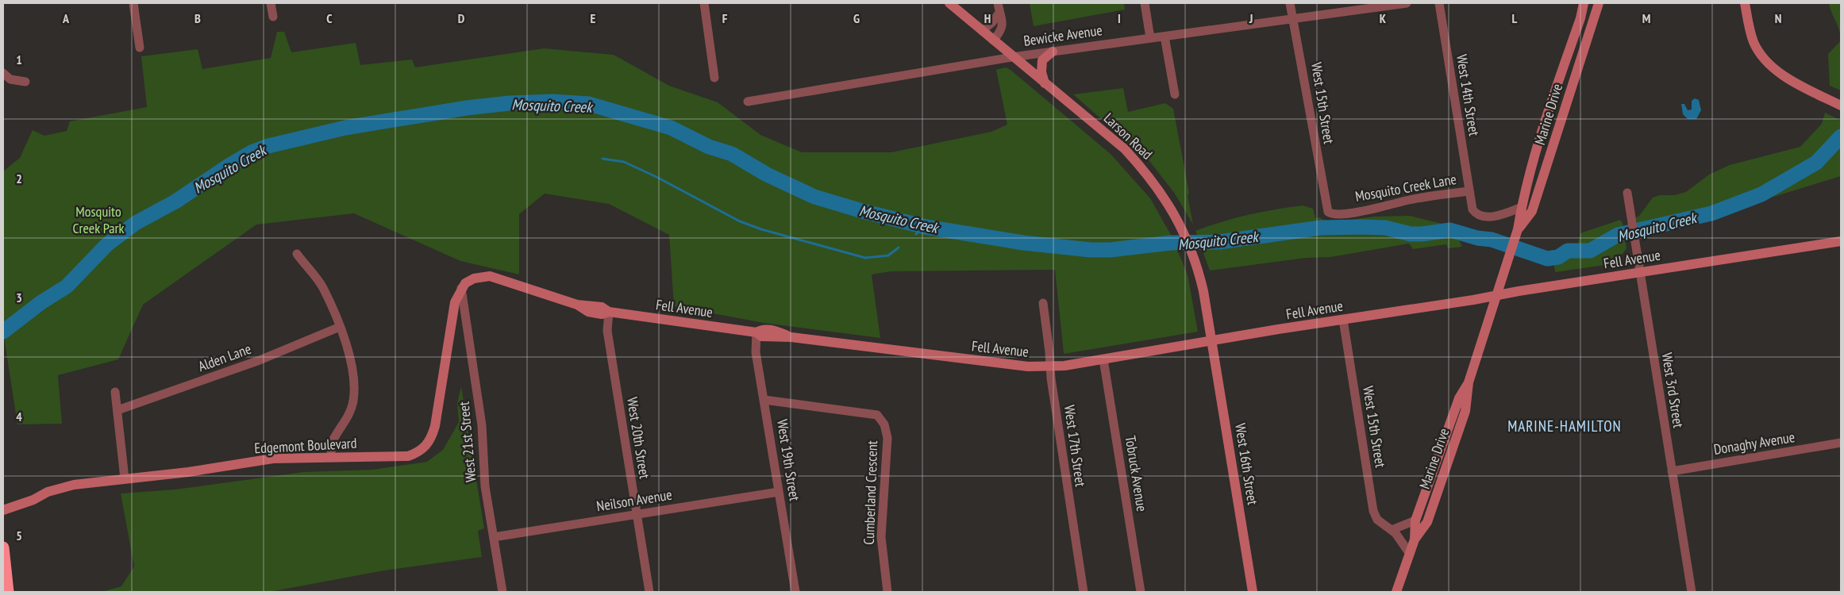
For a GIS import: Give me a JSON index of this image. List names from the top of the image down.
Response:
{
  "streets": {
    "main road": [
      "Marine Drive",
      "Larson Road",
      "Fell Avenue",
      "Edgemont Boulevard",
      "West 16th Street"
    ],
    "street": [
      "Bewicke Avenue",
      "West 14th Street",
      "West 15th Street",
      "Mosquito Creek Lane",
      "Alden Lane",
      "West 3rd Street",
      "West 20th Street",
      "West 21st Street",
      "Donaghy Avenue",
      "West 17th Street",
      "West 19th Street",
      "Tobruck Avenue",
      "Cumberland Crescent",
      "Neilson Avenue"
    ]
  },
  "crossings": [
    ["Bewicke Avenue", "West 15th Street"],
    ["Bewicke Avenue", "Larson Road"],
    ["West 14th Street", "Mosquito Creek Lane"],
    ["West 15th Street", "Marine Drive"],
    ["West 15th Street", "Mosquito Creek Lane"],
    ["West 15th Street", "Fell Avenue"],
    ["Marine Drive", "Mosquito Creek Lane"],
    ["Marine Drive", "Fell Avenue"],
    ["Larson Road", "Fell Avenue"],
    ["Larson Road", "West 16th Street"],
    ["Fell Avenue", "West 3rd Street"],
    ["Fell Avenue", "West 20th Street"],
    ["Fell Avenue", "West 21st Street"],
    ["Fell Avenue", "Edgemont Boulevard"],
    ["Fell Avenue", "West 17th Street"],
    ["Fell Avenue", "West 19th Street"],
    ["Fell Avenue", "West 16th Street"],
    ["Fell Avenue", "Tobruck Avenue"],
    ["West 3rd Street", "Donaghy Avenue"],
    ["West 20th Street", "Neilson Avenue"],
    ["West 21st Street", "Edgemont Boulevard"],
    ["West 21st Street", "Neilson Avenue"],
    ["West 19th Street", "Cumberland Crescent"],
    ["West 19th Street", "Neilson Avenue"]
  ],
  "districts": ["MARINE-HAMILTON"],
  "water": ["Mosquito Creek"],
  "parks": ["Mosquito Creek Park"],
  "grid": {
    "columns": [
      "A",
      "B",
      "C",
      "D",
      "E",
      "F",
      "G",
      "H",
      "I",
      "J",
      "K",
      "L",
      "M",
      "N"
    ],
    "rows": [
      "1",
      "2",
      "3",
      "4",
      "5"
    ]
  }
}
